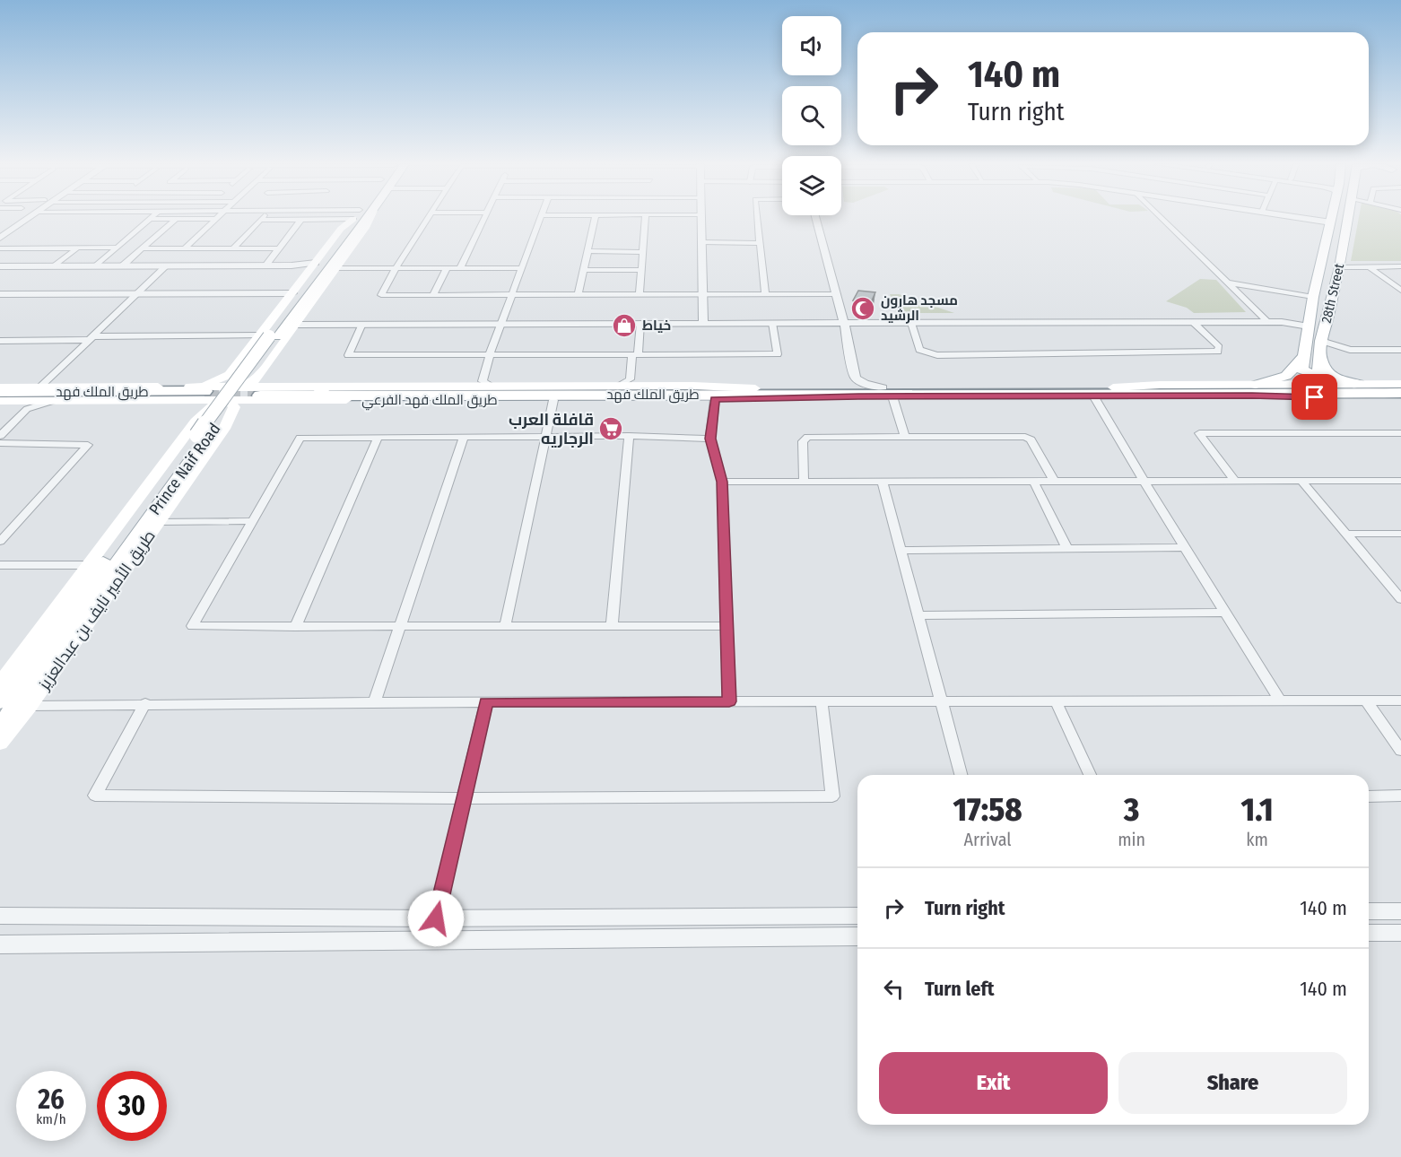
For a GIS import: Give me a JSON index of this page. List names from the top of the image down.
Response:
{
  "streets": {
    "highway": ["طريق الملك فهد"],
    "main road": [
      "28th Street",
      "طريق الملك فهد الفرعي",
      "Prince Naif Road",
      "طريق الأمير نايف بن عبدالعزيز"
    ]
  },
  "crossings": [
    ["طريق الملك فهد", "طريق الملك فهد الفرعي"],
    ["Prince Naif Road", "طريق الأمير نايف بن عبدالعزيز"]
  ],
  "places": {
    "mosque": ["مسجد هارون الرشيد"],
    "shop": ["خياط"],
    "supermarket": ["قافلة العرب الرجاريه"]
  },
  "page": {
    "turn": ["140 m", "Turn right"],
    "eta": [
      "17:58",
      "Arrival",
      "3",
      "min",
      "1.1",
      "km"
    ],
    "list": [
      {
        "name": "Turn right",
        "value": "140 m"
      },
      {
        "name": "Turn left",
        "value": "140 m"
      }
    ],
    "buttons": ["Exit", "Share"],
    "speed": "26 km/h",
    "limit": "30"
  }
}
